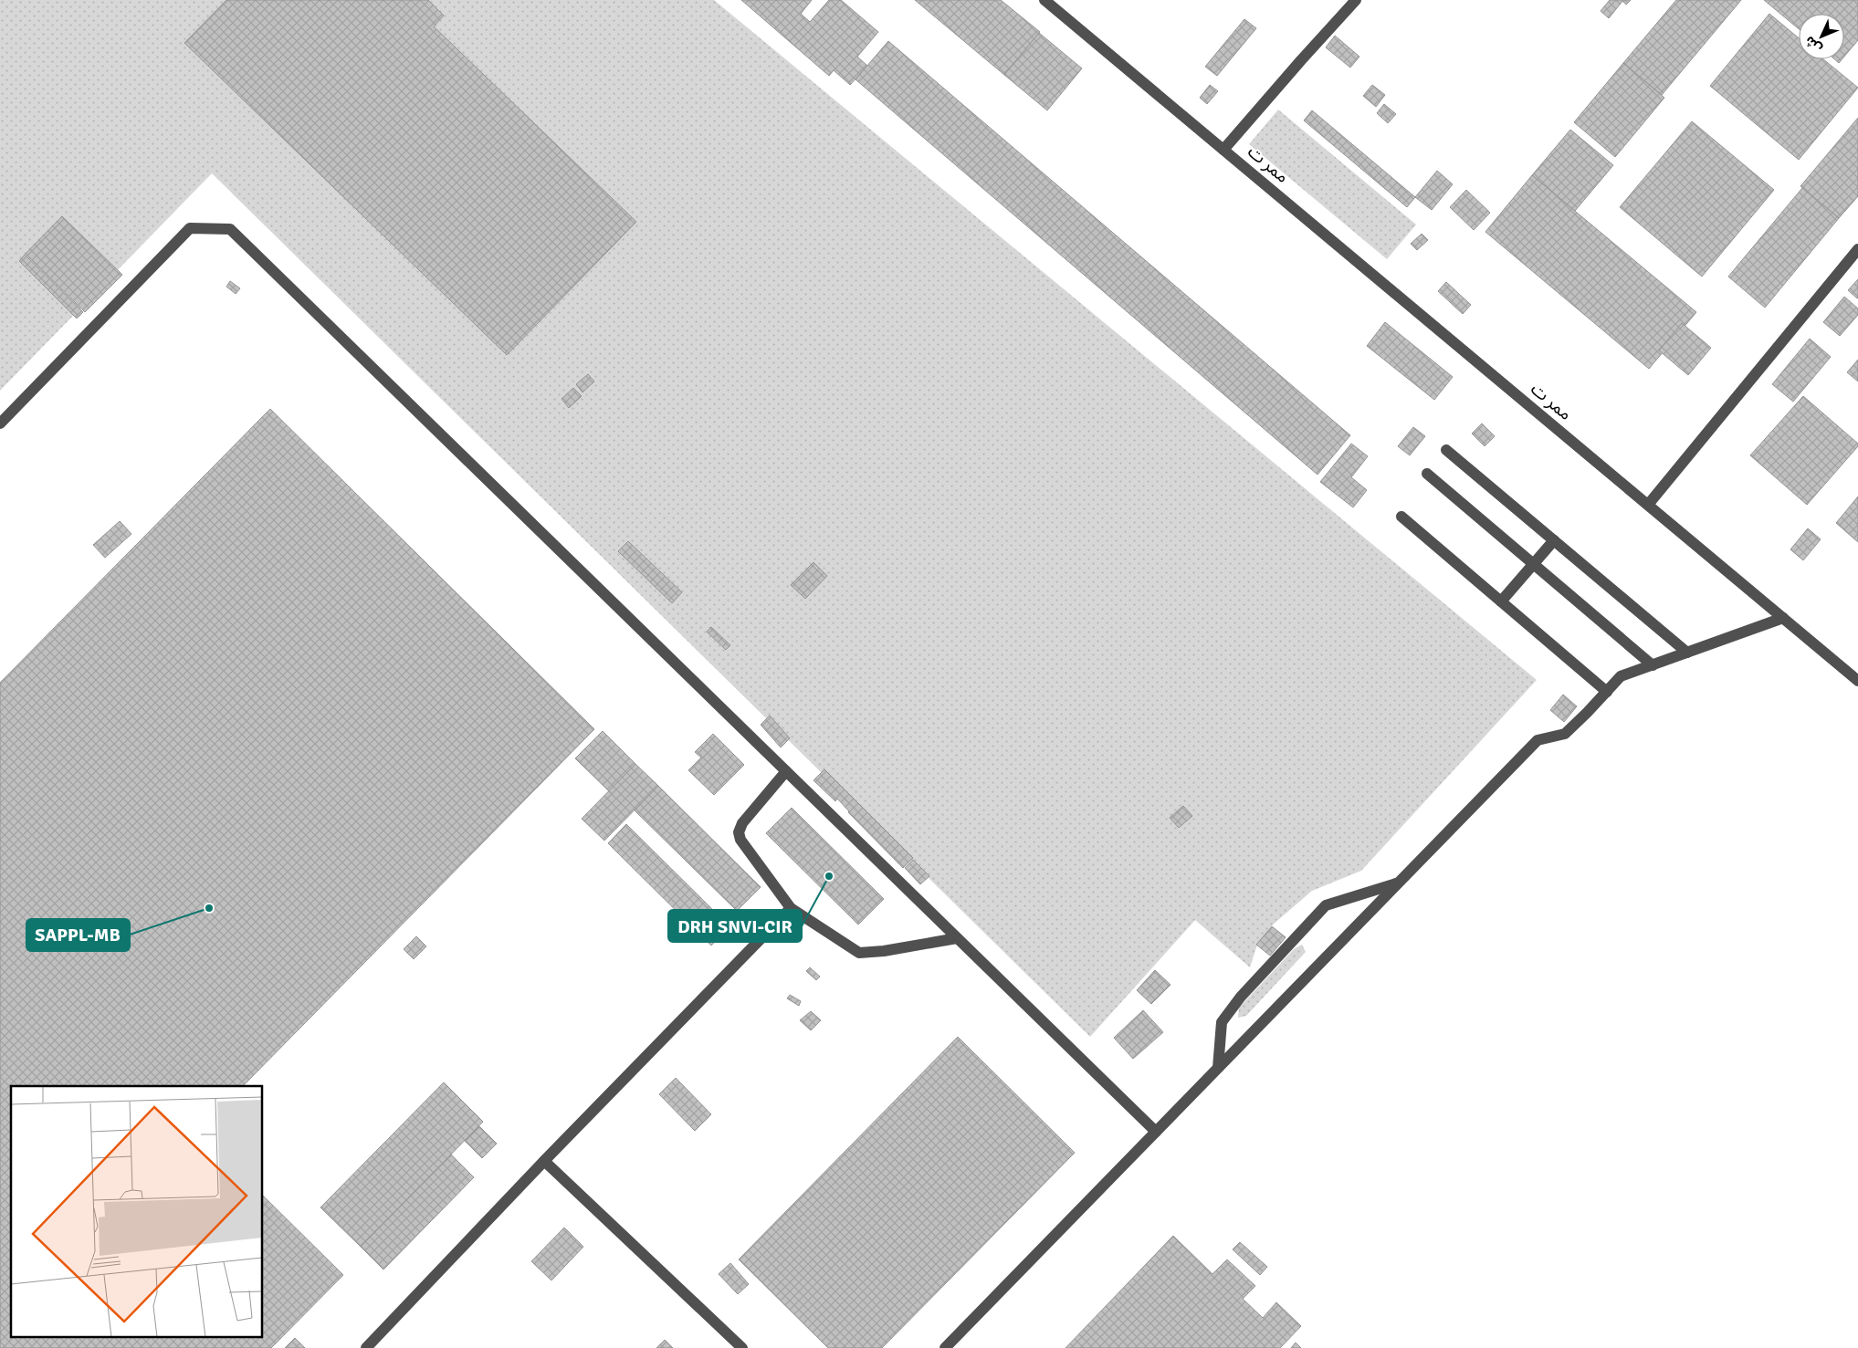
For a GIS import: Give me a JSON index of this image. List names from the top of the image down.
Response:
{
  "streets": {
    "street": ["ممر ت"]
  },
  "places": ["DRH SNVI-CIR", "SAPPL-MB"],
  "north": "bottom left"
}
